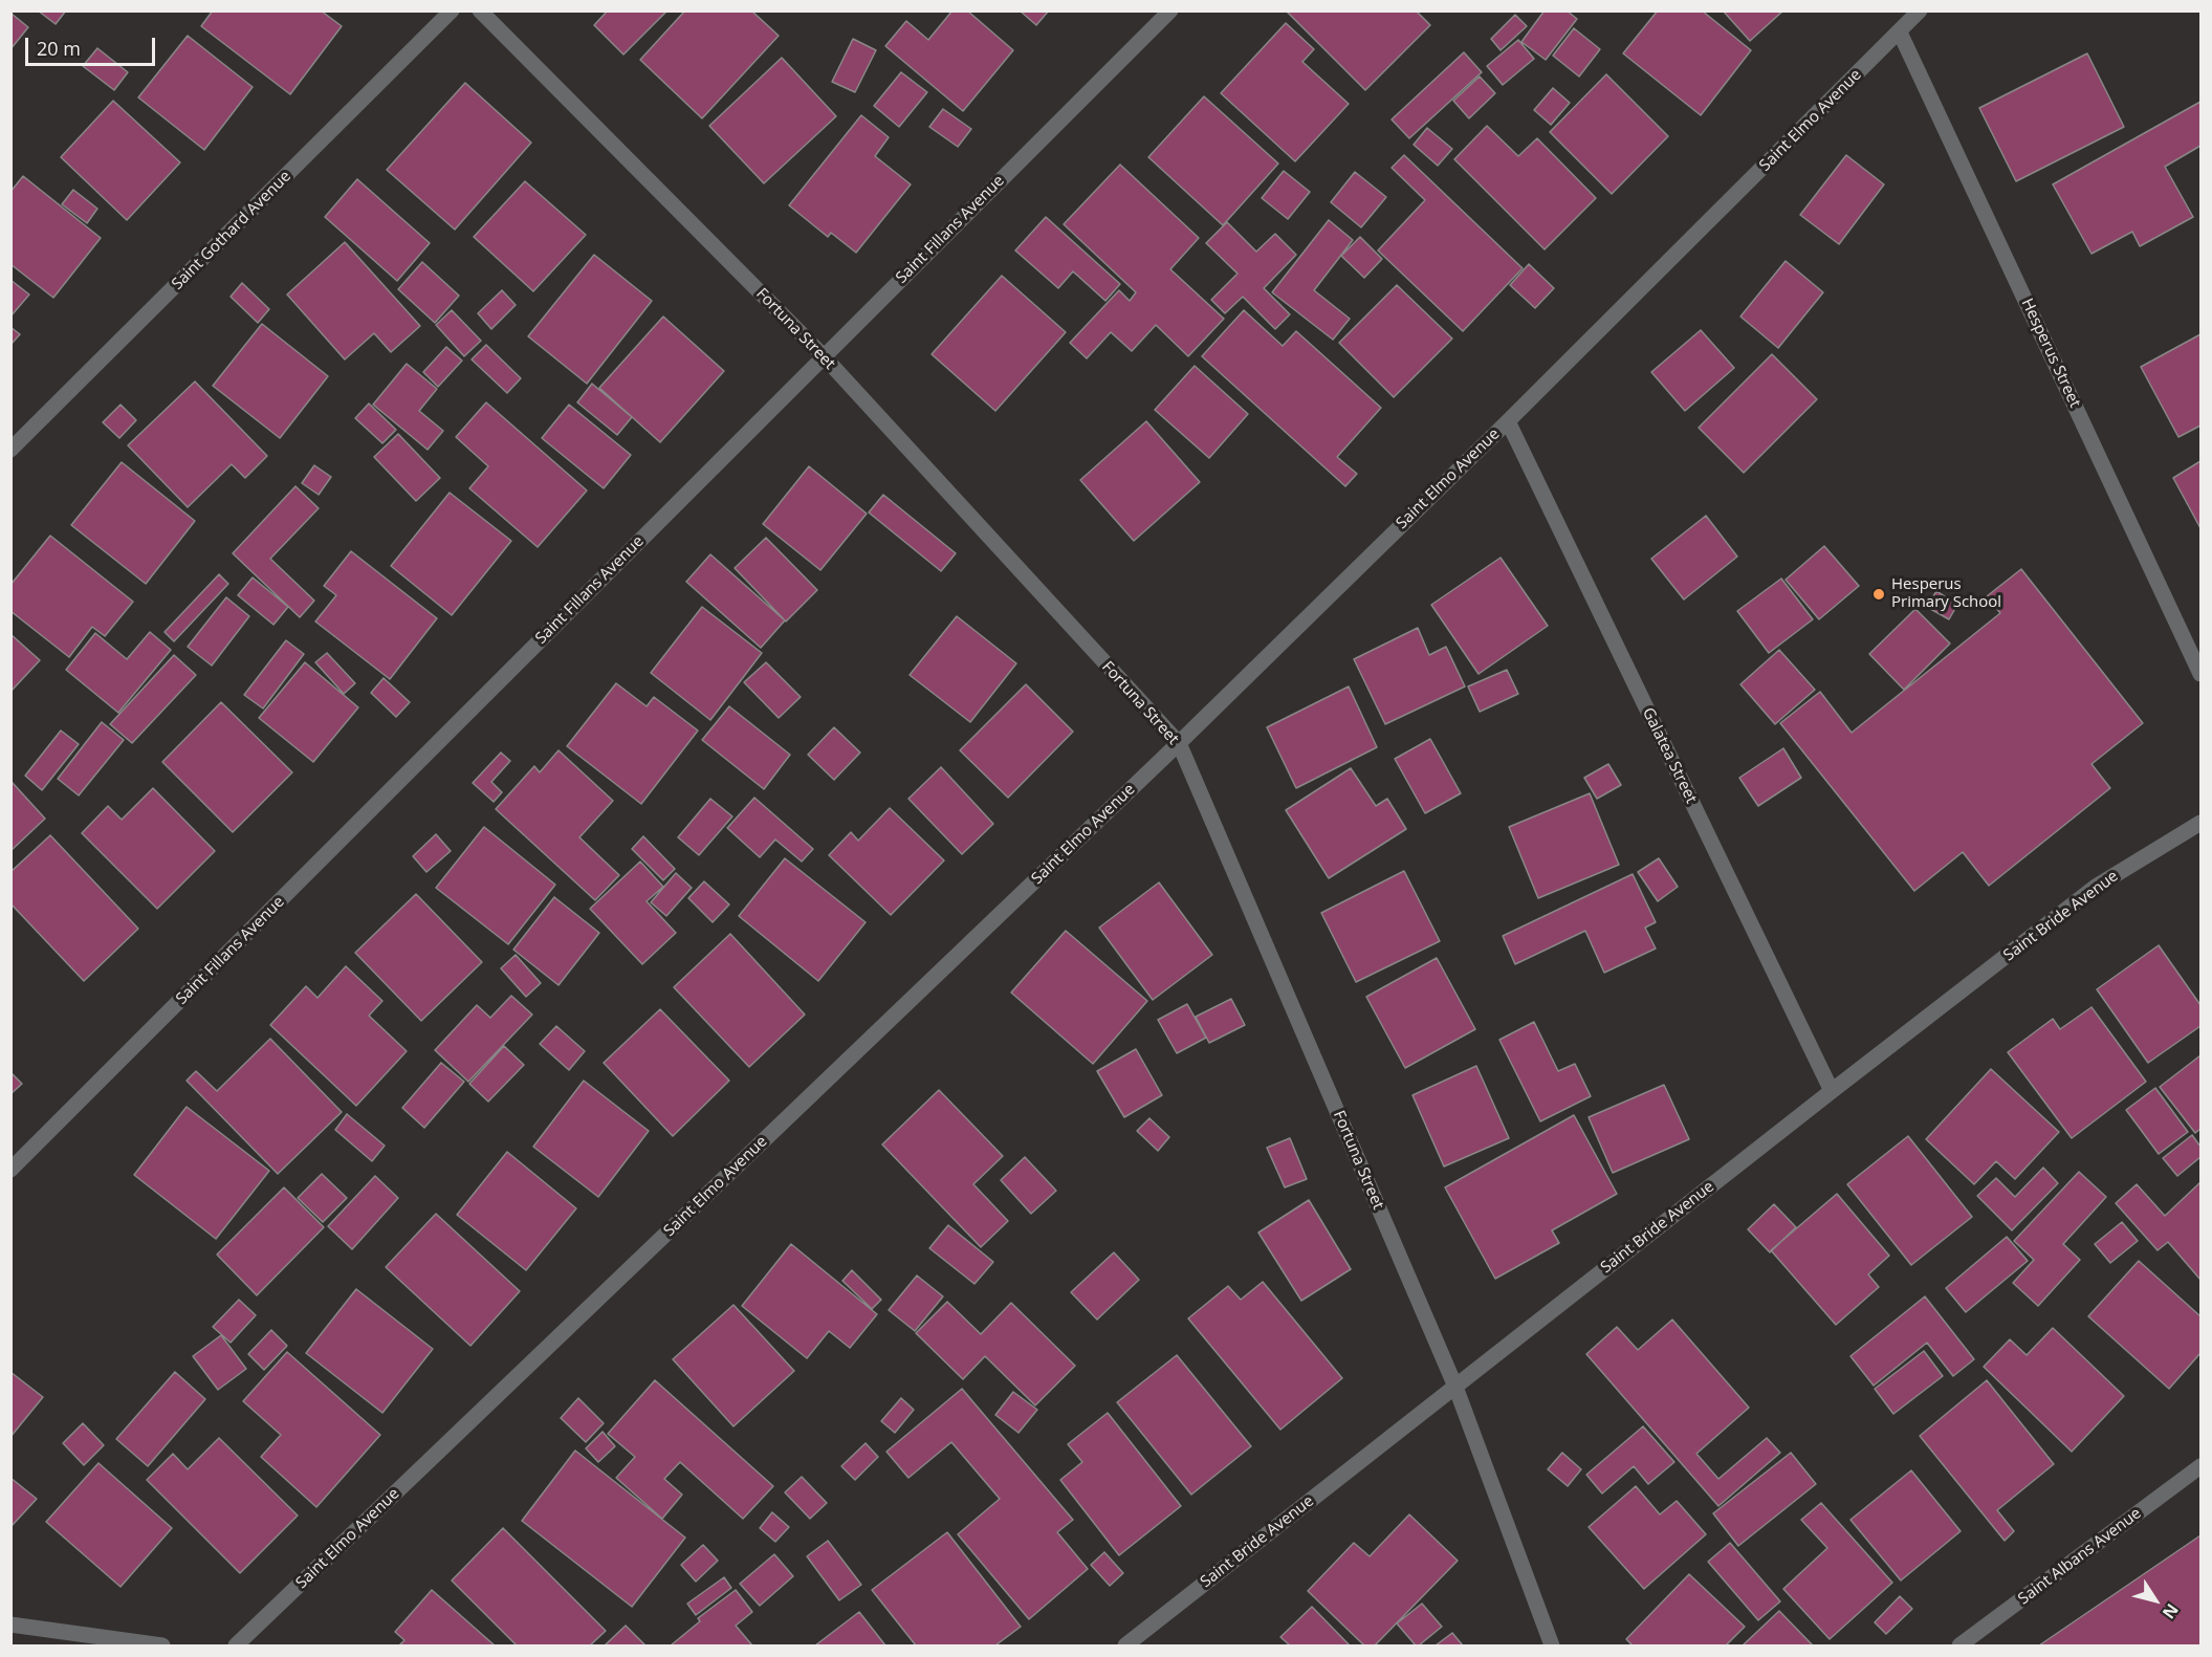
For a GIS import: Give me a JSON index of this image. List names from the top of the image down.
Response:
{
  "streets": {
    "street": [
      "Saint Elmo Avenue",
      "Saint Fillans Avenue",
      "Saint Gothard Avenue",
      "Fortuna Street",
      "Hesperus Street",
      "Galatea Street",
      "Saint Bride Avenue",
      "Saint Albans Avenue"
    ]
  },
  "crossings": [
    ["Saint Elmo Avenue", "Fortuna Street"],
    ["Saint Elmo Avenue", "Hesperus Street"],
    ["Saint Elmo Avenue", "Galatea Street"],
    ["Saint Fillans Avenue", "Fortuna Street"],
    ["Fortuna Street", "Saint Bride Avenue"],
    ["Galatea Street", "Saint Bride Avenue"]
  ],
  "places": ["Hesperus Primary School"],
  "scale_bar": "20 m",
  "north": "bottom right"
}
